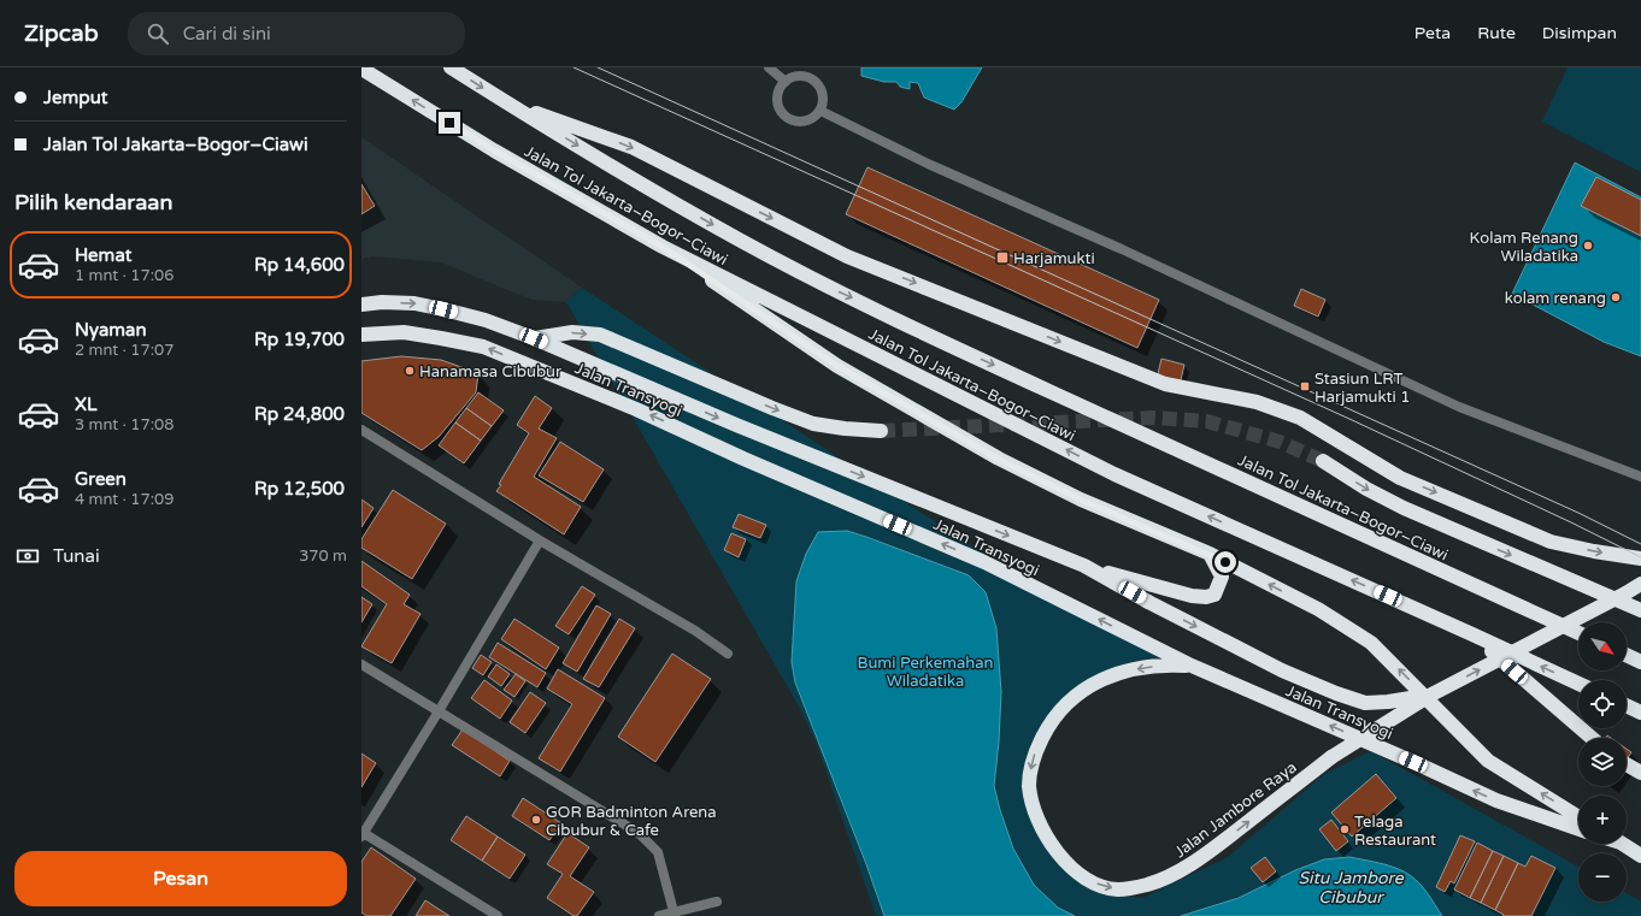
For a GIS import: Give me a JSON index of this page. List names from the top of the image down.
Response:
{
  "streets": {
    "highway": ["Jalan Tol Jakarta–Bogor–Ciawi", "Jalan Transyogi", "Jalan Jambore Raya"]
  },
  "crossings": [
    ["Jalan Transyogi", "Jalan Jambore Raya"]
  ],
  "water": ["Situ Jambore Cibubur"],
  "parks": ["Bumi Perkemahan Wiladatika"],
  "places": {
    "other": [
      "Kolam Renang Wiladatika",
      "kolam renang",
      "Hanamasa Cibubur",
      "GOR Badminton Arena Cibubur & Cafe",
      "Telaga Restaurant"
    ],
    "transit": ["Harjamukti", "Stasiun LRT Harjamukti 1"]
  },
  "north": "bottom right",
  "page": {
    "header": "Zipcab",
    "search": "Cari di sini",
    "nav": ["Peta", "Rute", "Disimpan"],
    "banner": ["Jemput", "Jalan Tol Jakarta–Bogor–Ciawi"],
    "heading": "Pilih kendaraan",
    "list": [
      {
        "name": "Hemat",
        "note": "1 mnt · 17:06",
        "value": "Rp 14,600"
      },
      {
        "name": "Nyaman",
        "note": "2 mnt · 17:07",
        "value": "Rp 19,700"
      },
      {
        "name": "XL",
        "note": "3 mnt · 17:08",
        "value": "Rp 24,800"
      },
      {
        "name": "Green",
        "note": "4 mnt · 17:09",
        "value": "Rp 12,500"
      }
    ],
    "pay": ["Tunai", "370 m"],
    "map_buttons": ["+", "−"],
    "buttons": "Pesan"
  }
}
